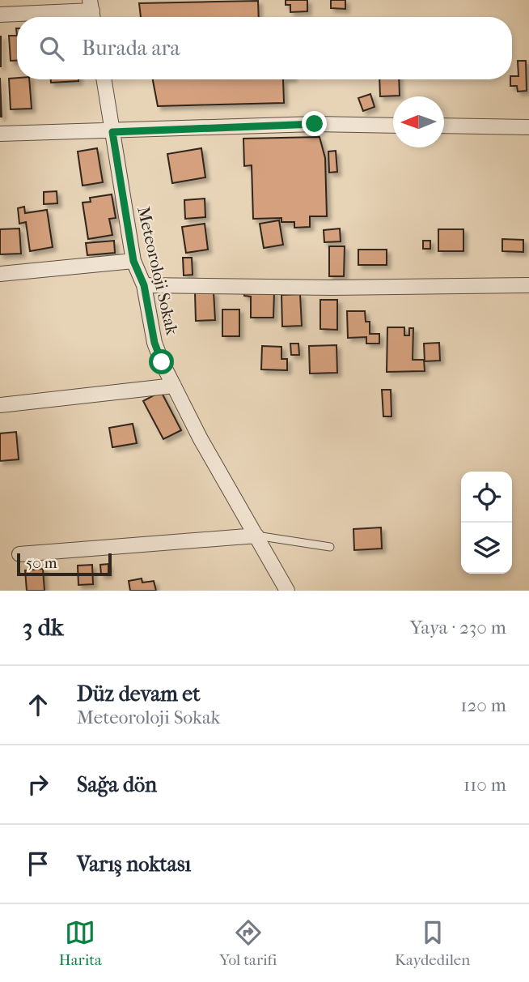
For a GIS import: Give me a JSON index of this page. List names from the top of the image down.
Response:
{
  "streets": {
    "street": ["Meteoroloji Sokak"]
  },
  "scale_bar": "50 m",
  "north": "left",
  "page": {
    "search": "Burada ara",
    "scale": "50 m",
    "heading": ["3 dk", "Yaya · 230 m"],
    "list": [
      ["Düz devam et", "Meteoroloji Sokak", "120 m"],
      ["Sağa dön", "110 m"],
      "Varış noktası"
    ],
    "nav": ["Harita", "Yol tarifi", "Kaydedilen"]
  }
}
